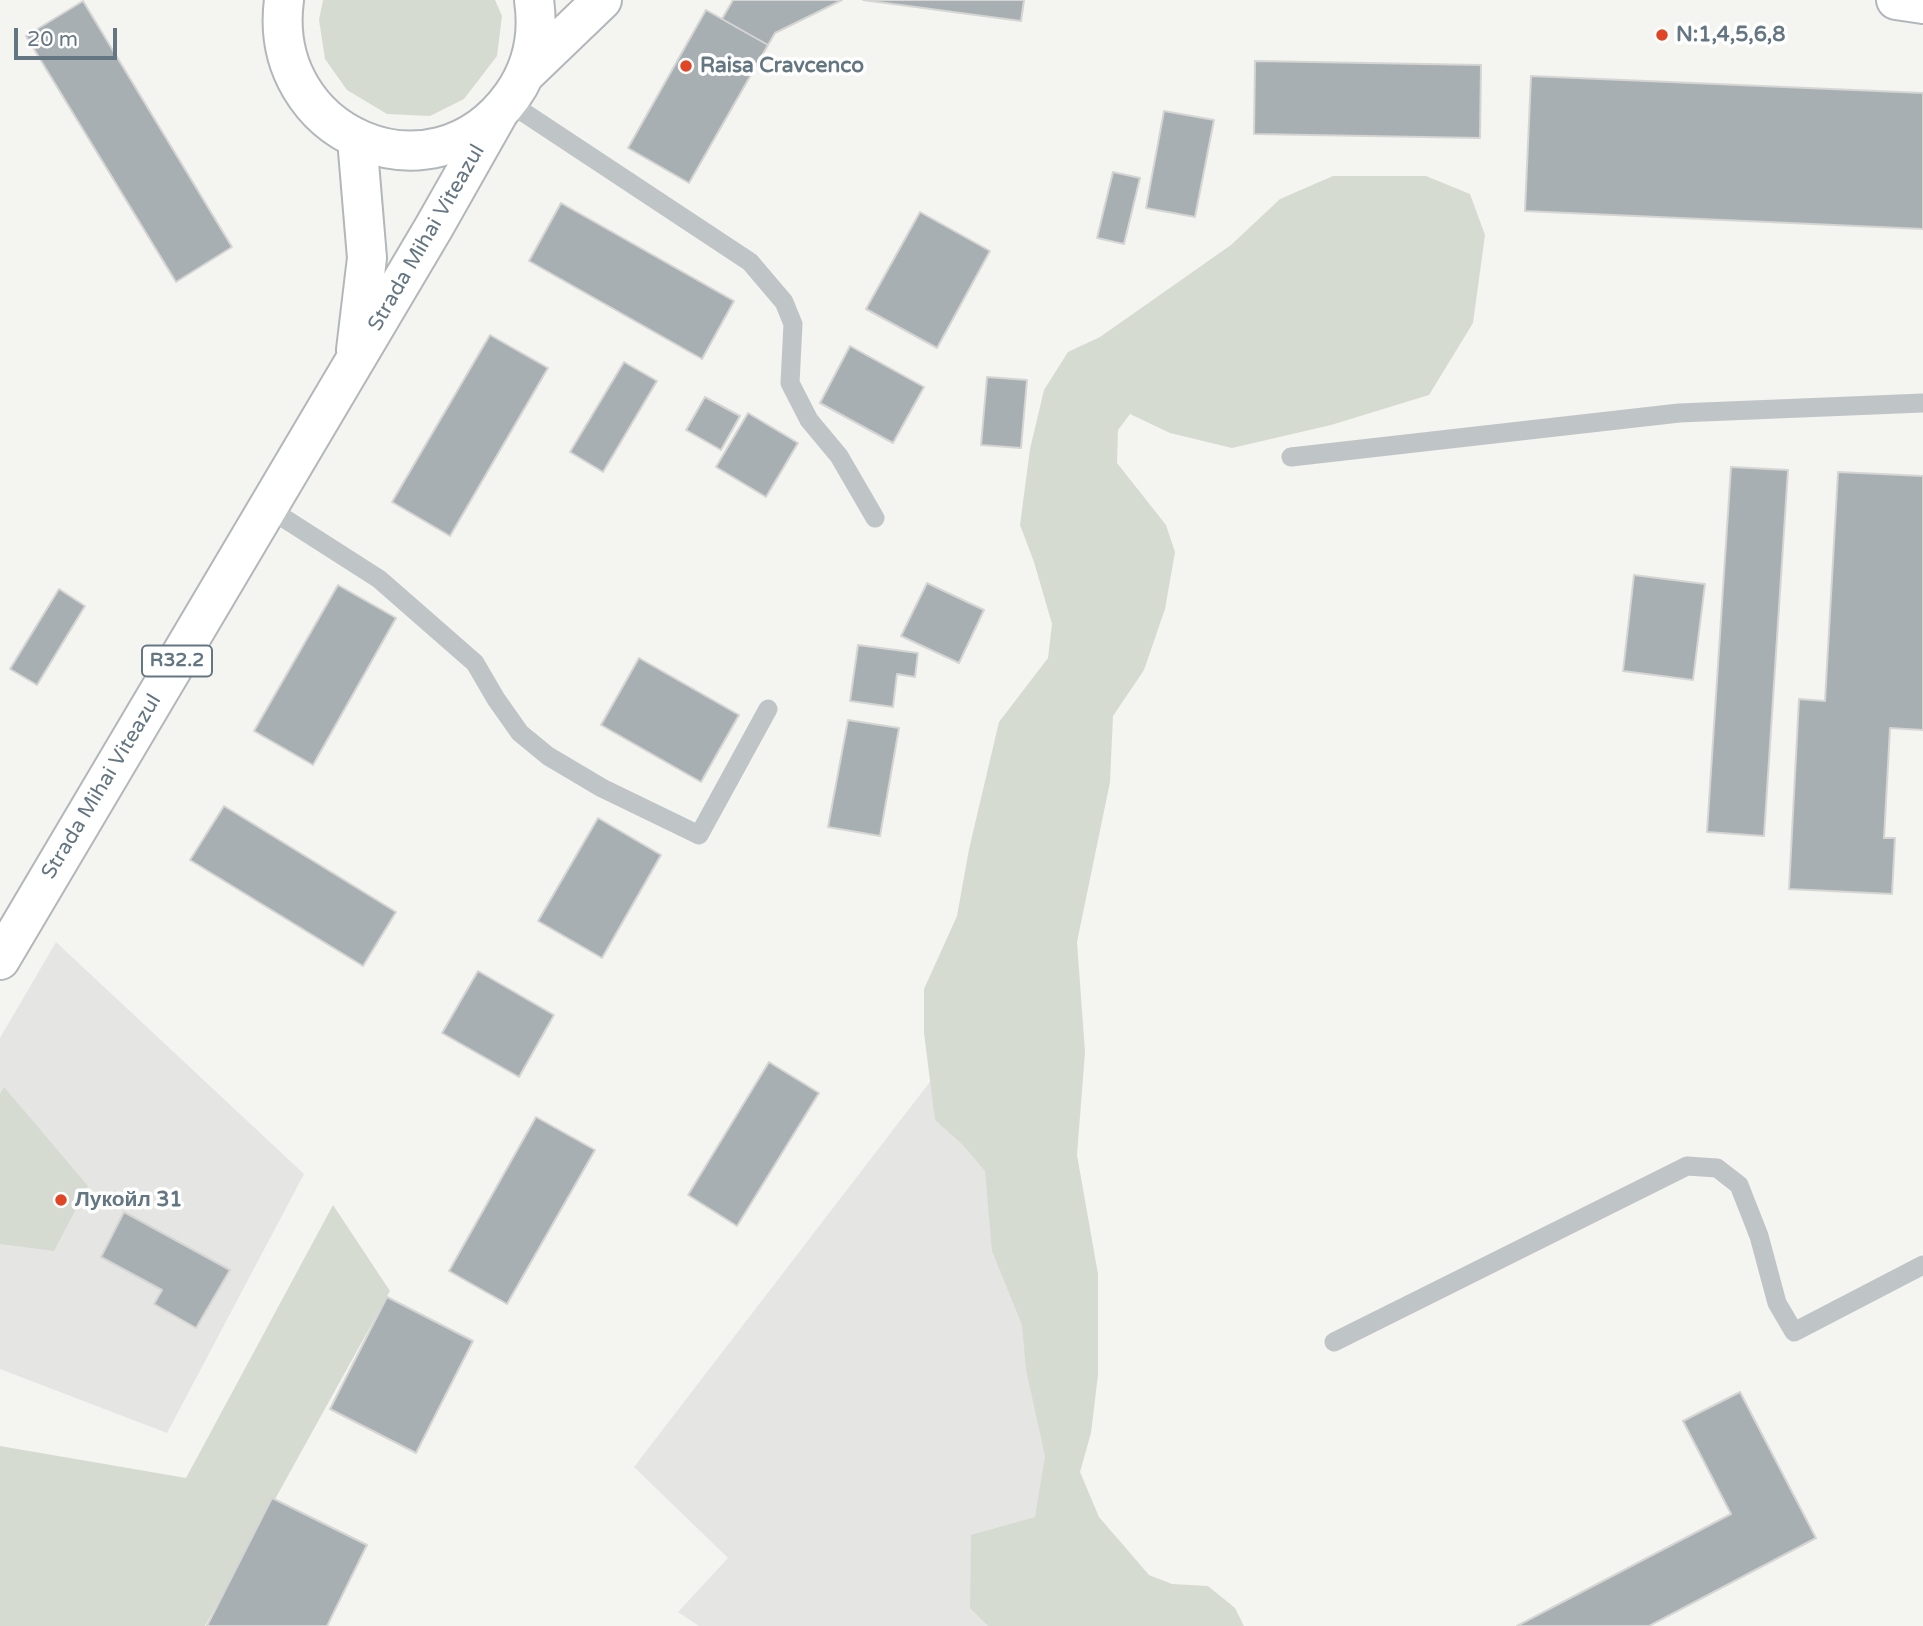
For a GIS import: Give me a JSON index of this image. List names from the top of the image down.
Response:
{
  "streets": {
    "main road": ["Strada Mihai Viteazul", "R32.2"]
  },
  "places": ["N:1,4,5,6,8", "Raisa Cravcenco", "Лукойл 31"],
  "scale_bar": "20 m"
}
